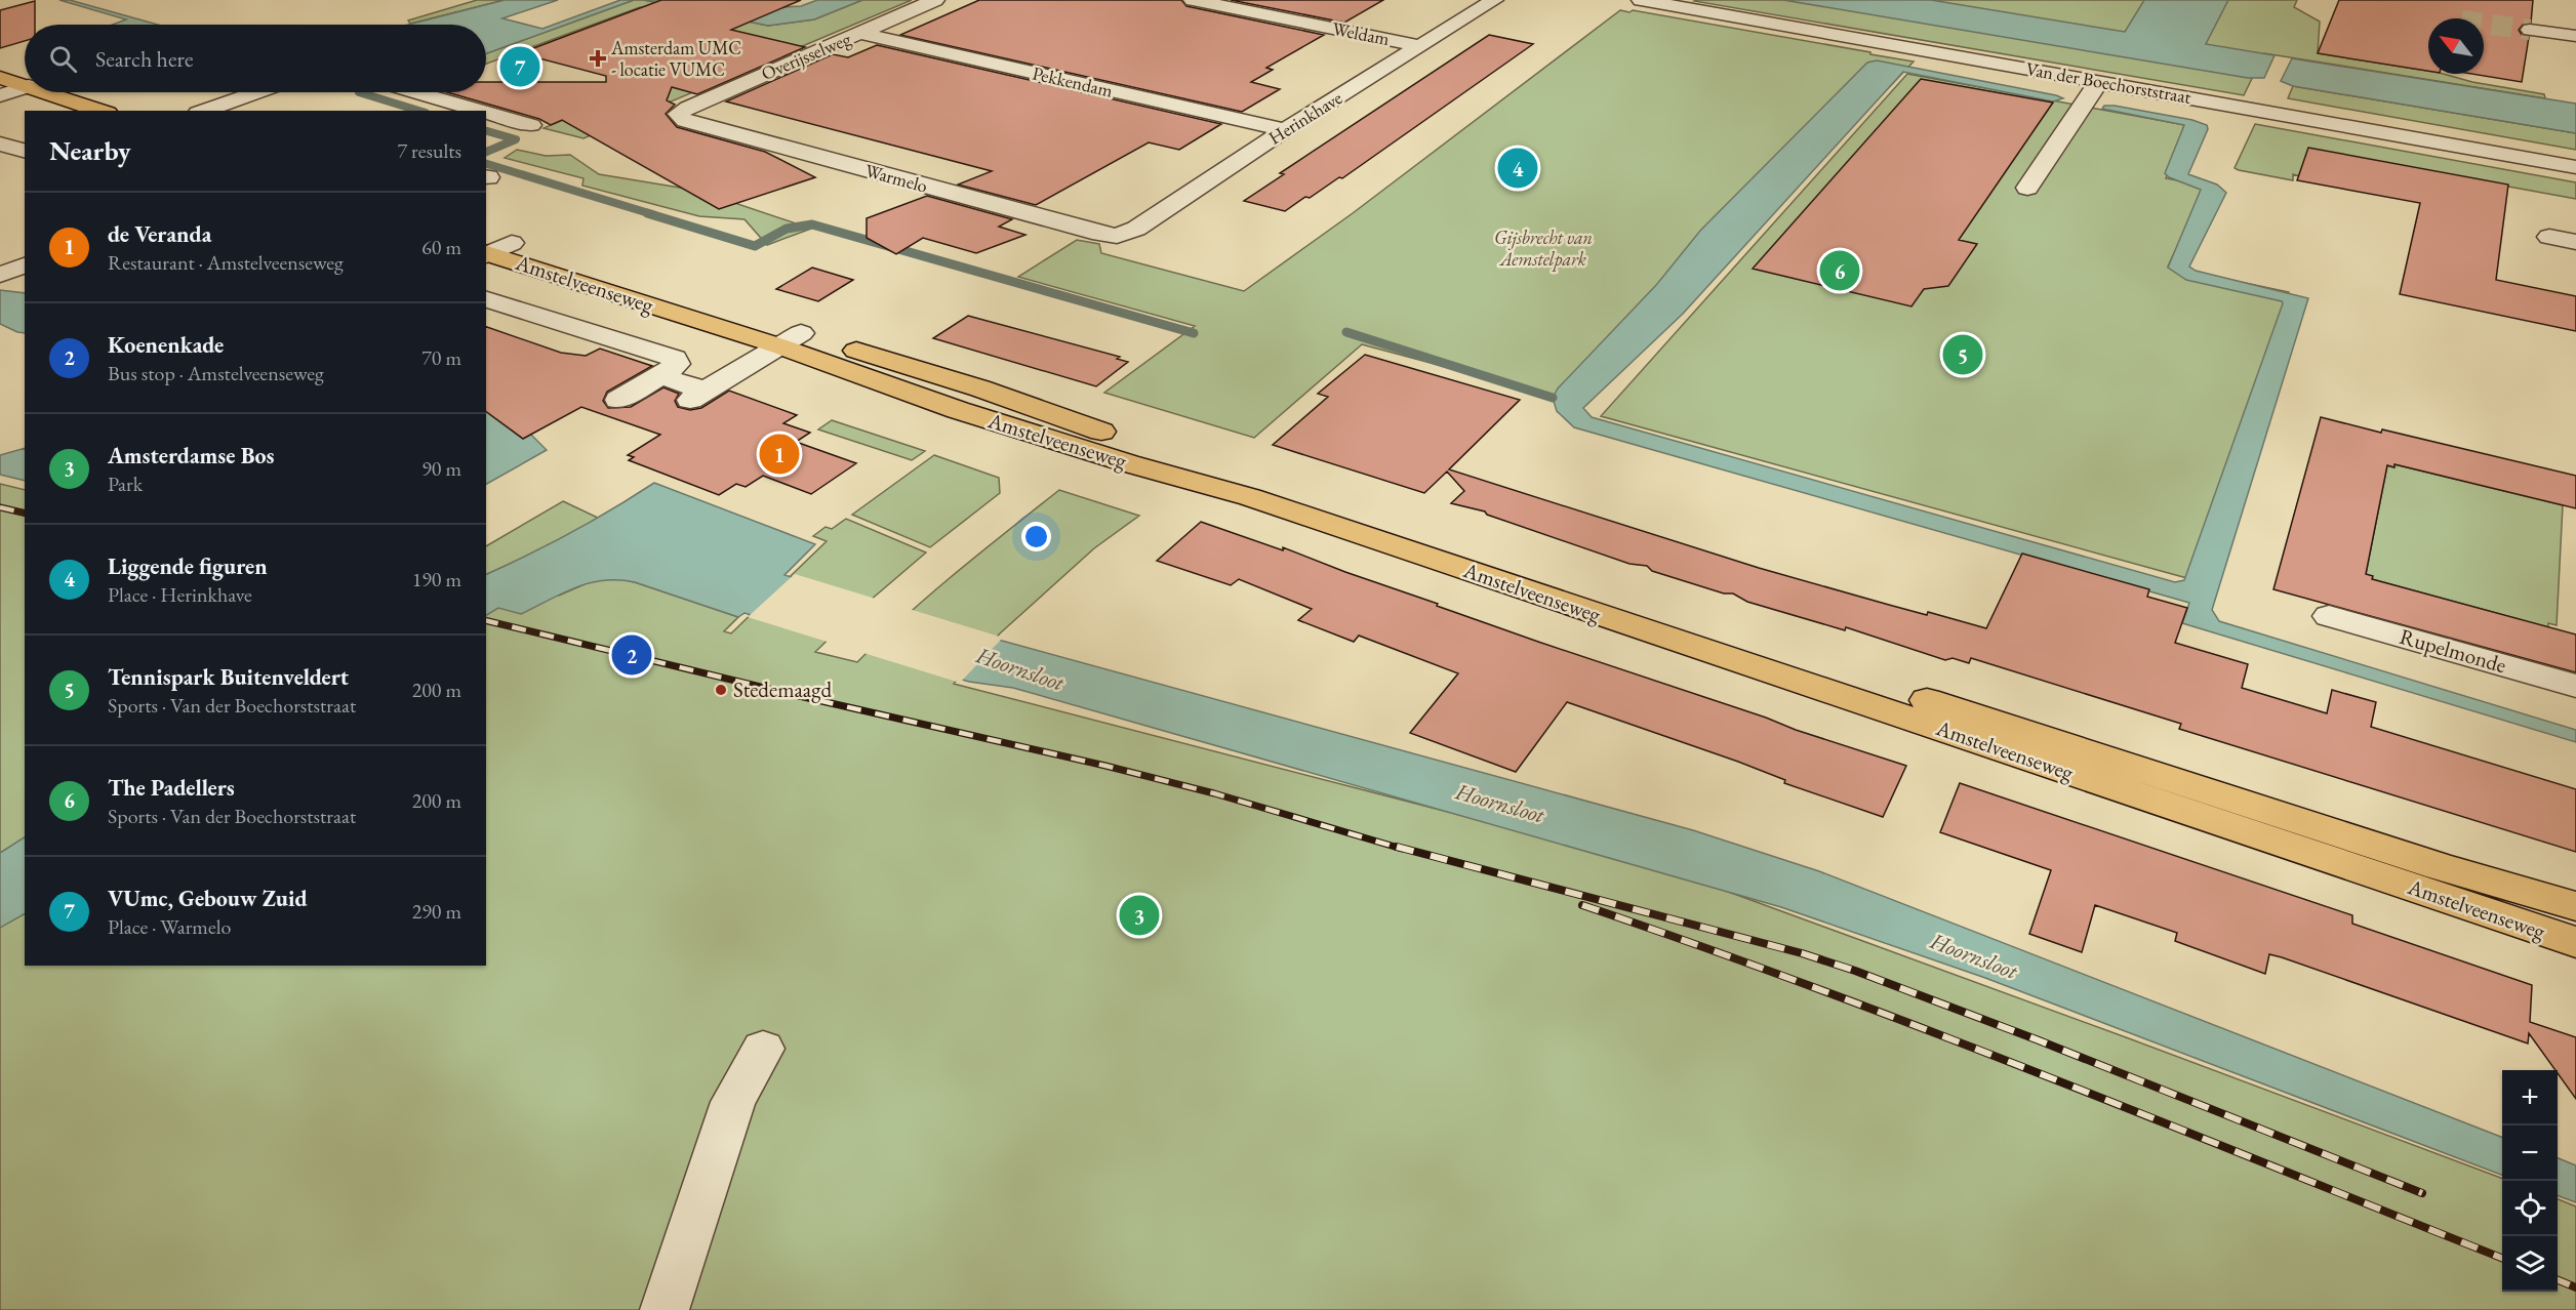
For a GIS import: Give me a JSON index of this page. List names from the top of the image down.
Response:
{
  "streets": {
    "main road": ["Amstelveenseweg"],
    "street": [
      "Weldam",
      "Overijsselweg",
      "Pekkendam",
      "Van der Boechorststraat",
      "Herinkhave",
      "Warmelo",
      "Rupelmonde"
    ]
  },
  "crossings": [
    ["Weldam", "Herinkhave"],
    ["Overijsselweg", "Pekkendam"],
    ["Overijsselweg", "Warmelo"],
    ["Pekkendam", "Herinkhave"],
    ["Herinkhave", "Warmelo"]
  ],
  "water": ["Hoornsloot"],
  "parks": ["Gijsbrecht van Aemstelpark"],
  "places": {
    "health": ["Amsterdam UMC - locatie VUMC"],
    "other": ["Stedemaagd"]
  },
  "north": "top left",
  "page": {
    "search": "Search here",
    "pins": [
      "7",
      "4",
      "6",
      "5",
      "1",
      "2",
      "3"
    ],
    "heading": ["Nearby", "7 results"],
    "list": [
      {
        "mark": "1",
        "name": "de Veranda",
        "note": "Restaurant · Amstelveenseweg",
        "value": "60 m"
      },
      {
        "mark": "2",
        "name": "Koenenkade",
        "note": "Bus stop · Amstelveenseweg",
        "value": "70 m"
      },
      {
        "mark": "3",
        "name": "Amsterdamse Bos",
        "note": "Park",
        "value": "90 m"
      },
      {
        "mark": "4",
        "name": "Liggende figuren",
        "note": "Place · Herinkhave",
        "value": "190 m"
      },
      {
        "mark": "5",
        "name": "Tennispark Buitenveldert",
        "note": "Sports · Van der Boechorststraat",
        "value": "200 m"
      },
      {
        "mark": "6",
        "name": "The Padellers",
        "note": "Sports · Van der Boechorststraat",
        "value": "200 m"
      },
      {
        "mark": "7",
        "name": "VUmc, Gebouw Zuid",
        "note": "Place · Warmelo",
        "value": "290 m"
      }
    ],
    "map_buttons": ["+", "−"]
  }
}
